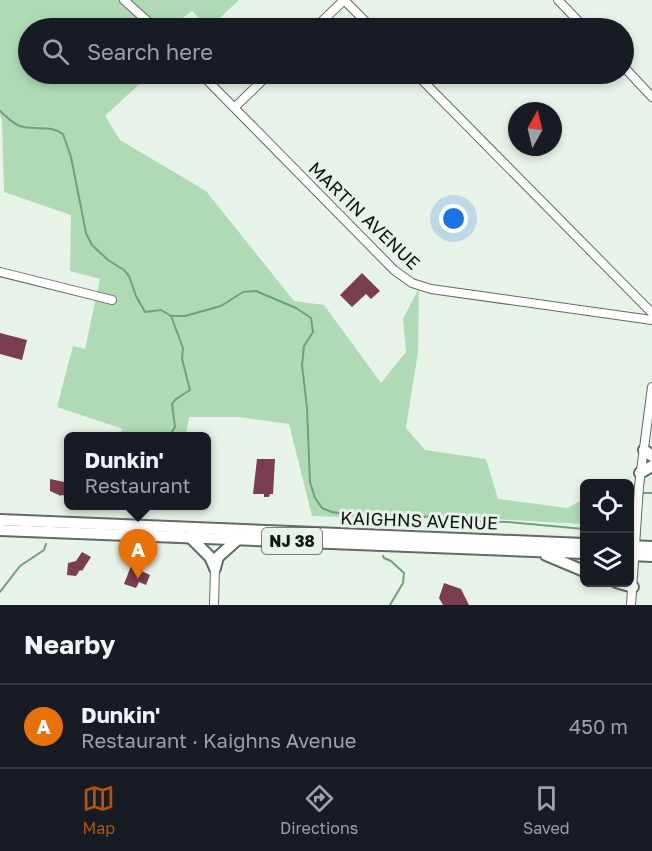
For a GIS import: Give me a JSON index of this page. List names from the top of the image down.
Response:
{
  "streets": {
    "highway": ["KAIGHNS AVENUE", "NJ 38"],
    "street": ["MARTIN AVENUE"]
  },
  "north": "top",
  "page": {
    "search": "Search here",
    "popup": ["Dunkin'", "Restaurant"],
    "pins": "A",
    "heading": "Nearby",
    "list": [
      {
        "mark": "A",
        "name": "Dunkin'",
        "note": "Restaurant · Kaighns Avenue",
        "value": "450 m"
      }
    ],
    "nav": ["Map", "Directions", "Saved"]
  }
}
